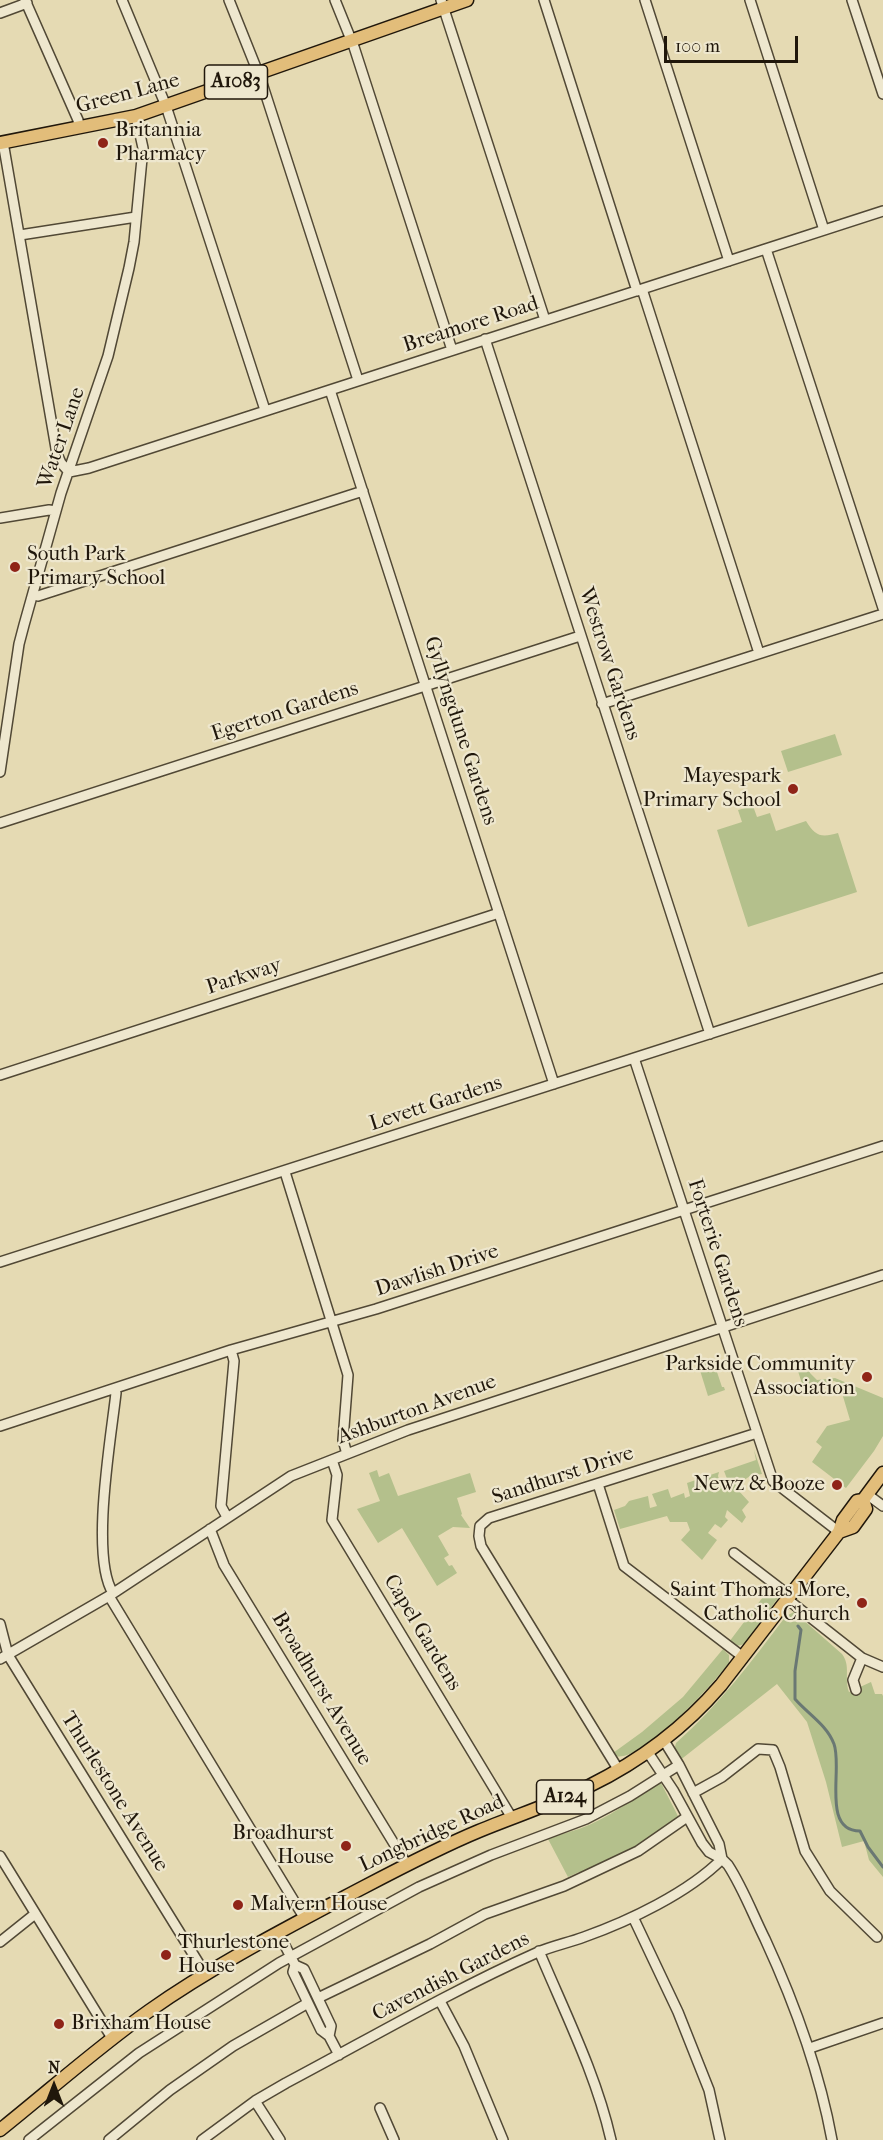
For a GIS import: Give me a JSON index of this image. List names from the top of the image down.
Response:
{
  "streets": {
    "main road": [
      "A1083",
      "Green Lane",
      "A124",
      "Longbridge Road"
    ],
    "street": [
      "Breamore Road",
      "Water Lane",
      "Westrow Gardens",
      "Egerton Gardens",
      "Gyllyngdune Gardens",
      "Parkway",
      "Levett Gardens",
      "Forterie Gardens",
      "Dawlish Drive",
      "Ashburton Avenue",
      "Sandhurst Drive",
      "Capel Gardens",
      "Broadhurst Avenue",
      "Thurlestone Avenue",
      "Cavendish Gardens"
    ]
  },
  "crossings": [
    ["Green Lane", "Water Lane"],
    ["Breamore Road", "Water Lane"],
    ["Breamore Road", "Westrow Gardens"],
    ["Breamore Road", "Gyllyngdune Gardens"],
    ["Westrow Gardens", "Egerton Gardens"],
    ["Westrow Gardens", "Levett Gardens"],
    ["Egerton Gardens", "Gyllyngdune Gardens"],
    ["Gyllyngdune Gardens", "Parkway"],
    ["Gyllyngdune Gardens", "Levett Gardens"],
    ["Levett Gardens", "Forterie Gardens"],
    ["Forterie Gardens", "Dawlish Drive"],
    ["Forterie Gardens", "Ashburton Avenue"],
    ["Forterie Gardens", "Sandhurst Drive"],
    ["Forterie Gardens", "Longbridge Road"],
    ["Ashburton Avenue", "Capel Gardens"],
    ["Ashburton Avenue", "Broadhurst Avenue"],
    ["Ashburton Avenue", "Thurlestone Avenue"],
    ["Sandhurst Drive", "Longbridge Road"],
    ["Capel Gardens", "Longbridge Road"],
    ["Broadhurst Avenue", "Longbridge Road"],
    ["Thurlestone Avenue", "Longbridge Road"]
  ],
  "places": [
    "Britannia Pharmacy",
    "South Park Primary School",
    "Mayespark Primary School",
    "Parkside Community Association",
    "Newz & Booze",
    "Saint Thomas More, Catholic Church",
    "Broadhurst House",
    "Malvern House",
    "Thurlestone House",
    "Brixham House"
  ],
  "scale_bar": "100 m",
  "north": "top"
}
